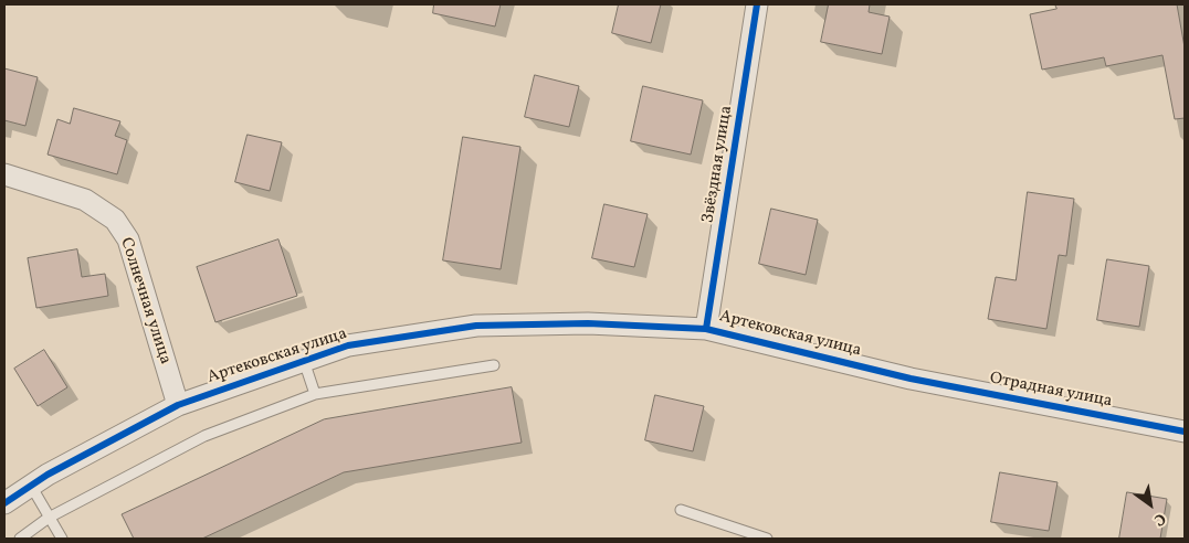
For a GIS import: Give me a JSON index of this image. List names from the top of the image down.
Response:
{
  "streets": {
    "street": [
      "Звёздная улица",
      "Солнечная улица",
      "Артековская улица",
      "Отрадная улица"
    ]
  },
  "crossings": [
    ["Звёздная улица", "Артековская улица"],
    ["Солнечная улица", "Артековская улица"],
    ["Артековская улица", "Отрадная улица"]
  ],
  "north": "bottom right"
}
